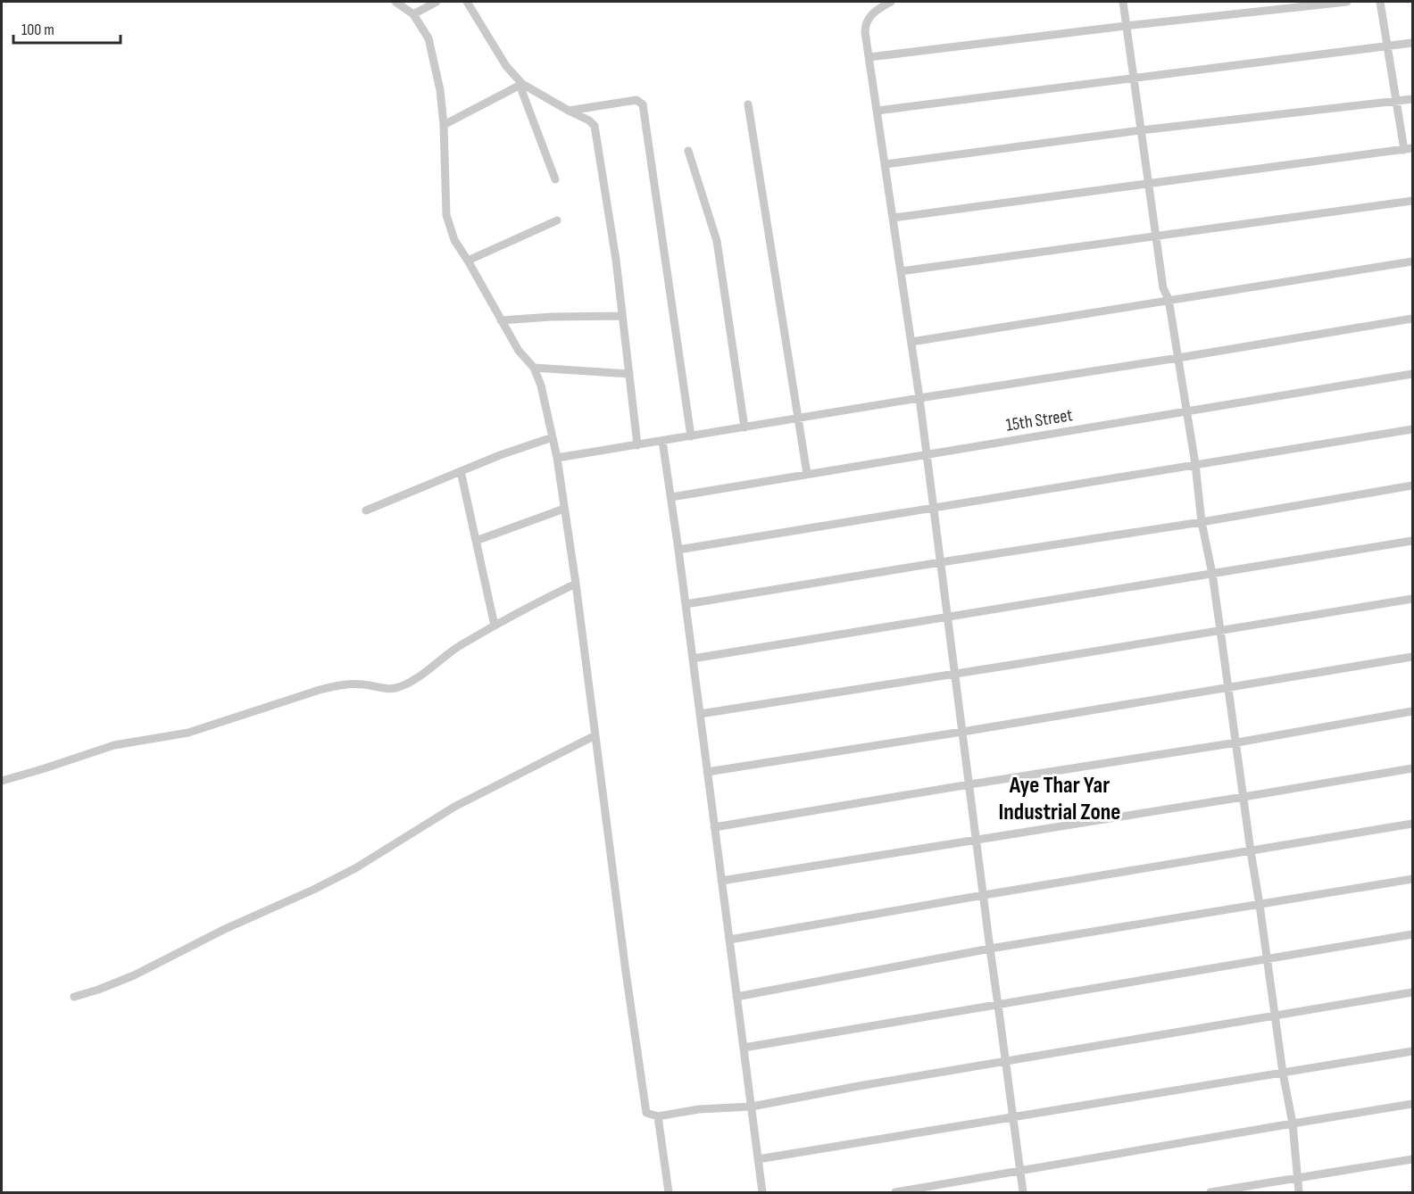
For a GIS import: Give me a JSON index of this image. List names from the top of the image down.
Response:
{
  "streets": {
    "street": ["15th Street"]
  },
  "districts": ["Aye Thar Yar Industrial Zone"],
  "scale_bar": "100 m"
}
